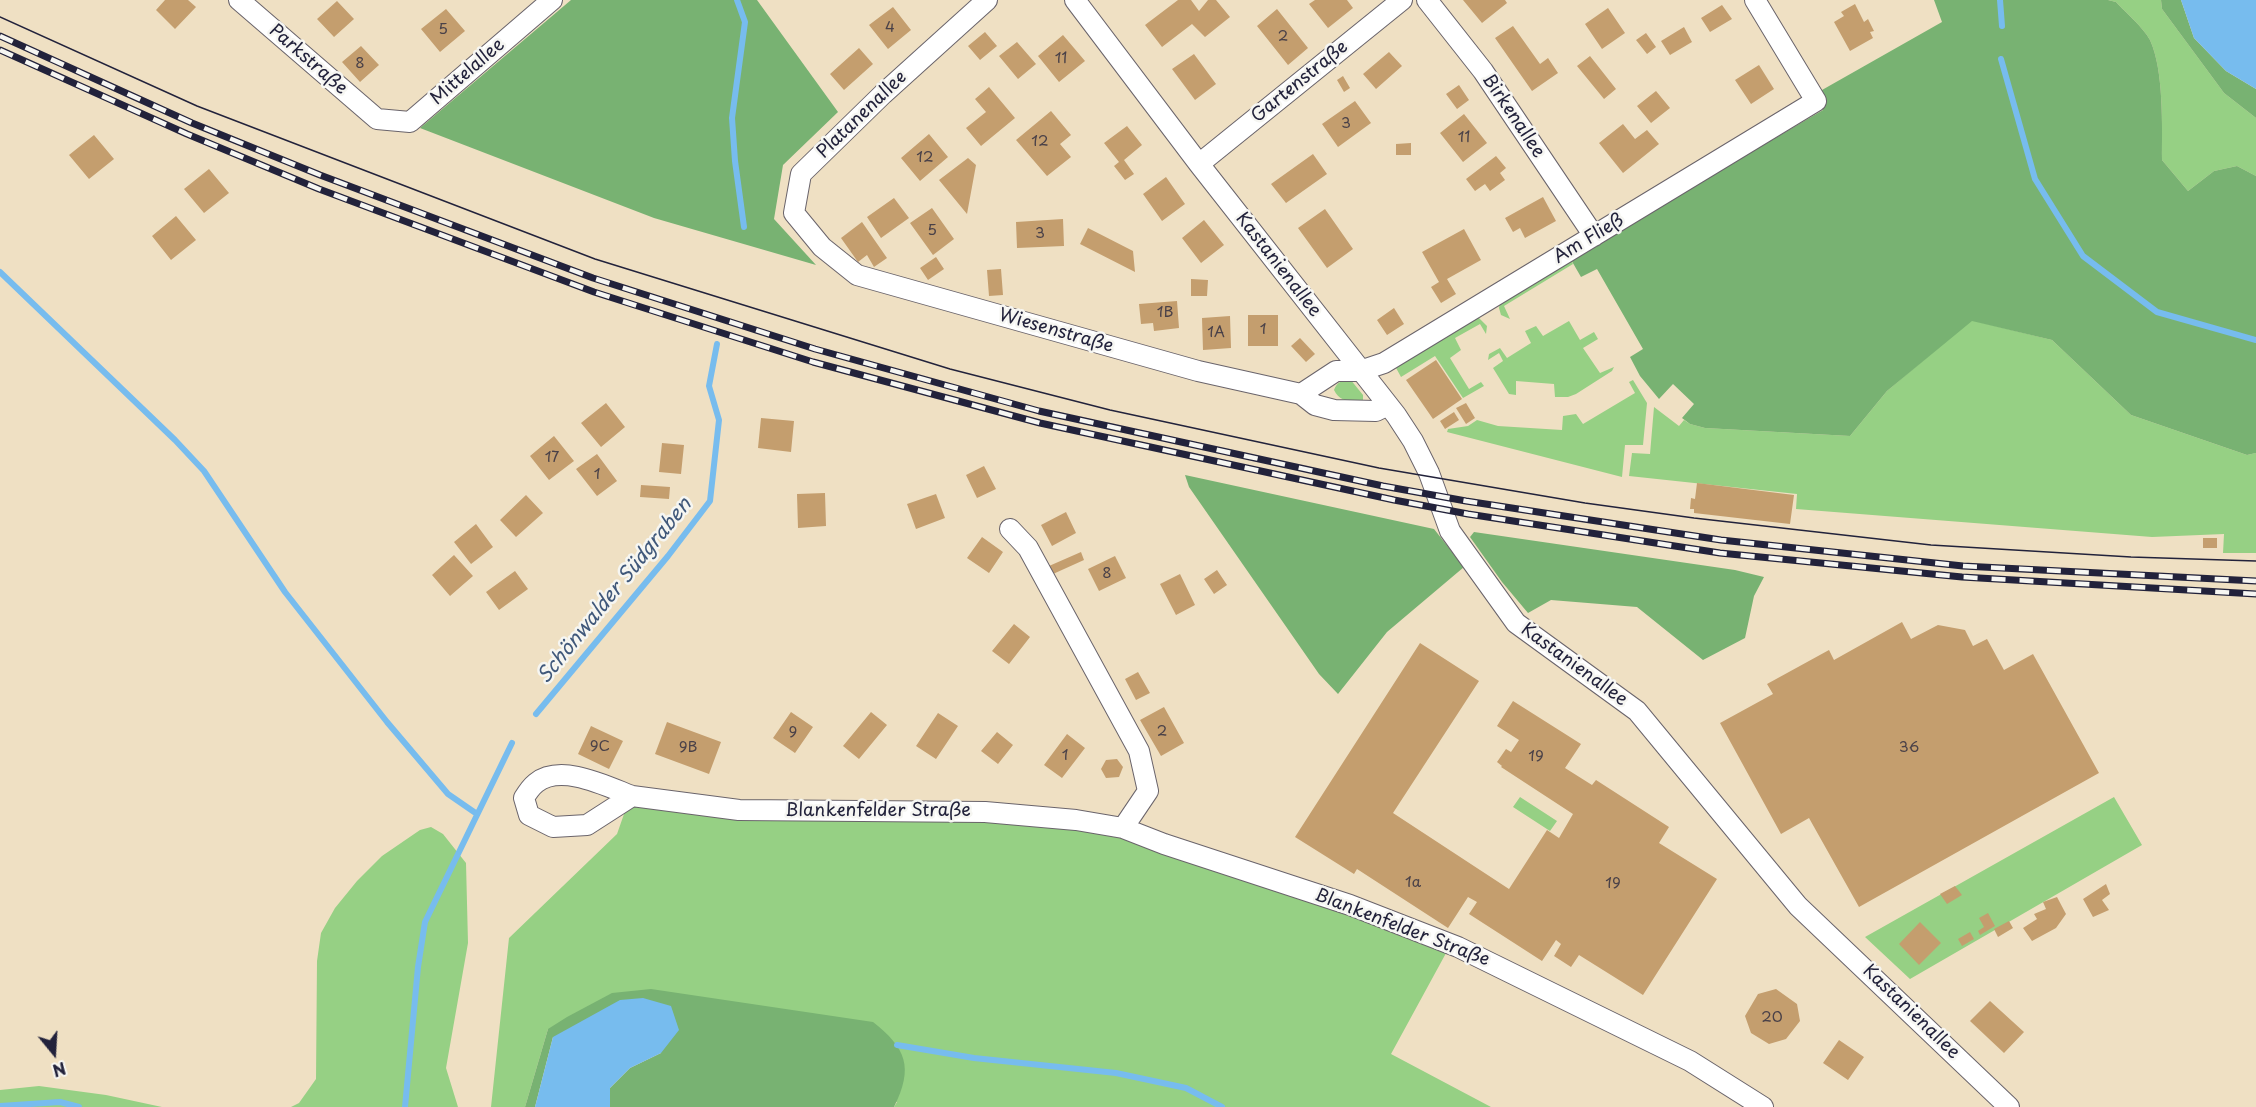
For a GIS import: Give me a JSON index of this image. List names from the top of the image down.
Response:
{
  "streets": {
    "street": [
      "Parkstraße",
      "Mittelallee",
      "Gartenstraße",
      "Platanenallee",
      "Birkenallee",
      "Am Fließ",
      "Kastanienallee",
      "Wiesenstraße",
      "Blankenfelder Straße"
    ]
  },
  "crossings": [
    ["Parkstraße", "Mittelallee"],
    ["Gartenstraße", "Kastanienallee"],
    ["Platanenallee", "Wiesenstraße"],
    ["Birkenallee", "Am Fließ"],
    ["Am Fließ", "Kastanienallee"],
    ["Kastanienallee", "Wiesenstraße"]
  ],
  "water": ["Schönwalder Südgraben"],
  "house_numbers": [
    "4",
    "5",
    "2",
    "11",
    "8",
    "3",
    "11",
    "12",
    "12",
    "5",
    "3",
    "1B",
    "1",
    "1A",
    "17",
    "1",
    "8",
    "2",
    "9",
    "9C",
    "9B",
    "36",
    "1",
    "19",
    "1a",
    "19",
    "20"
  ],
  "north": "bottom"
}
